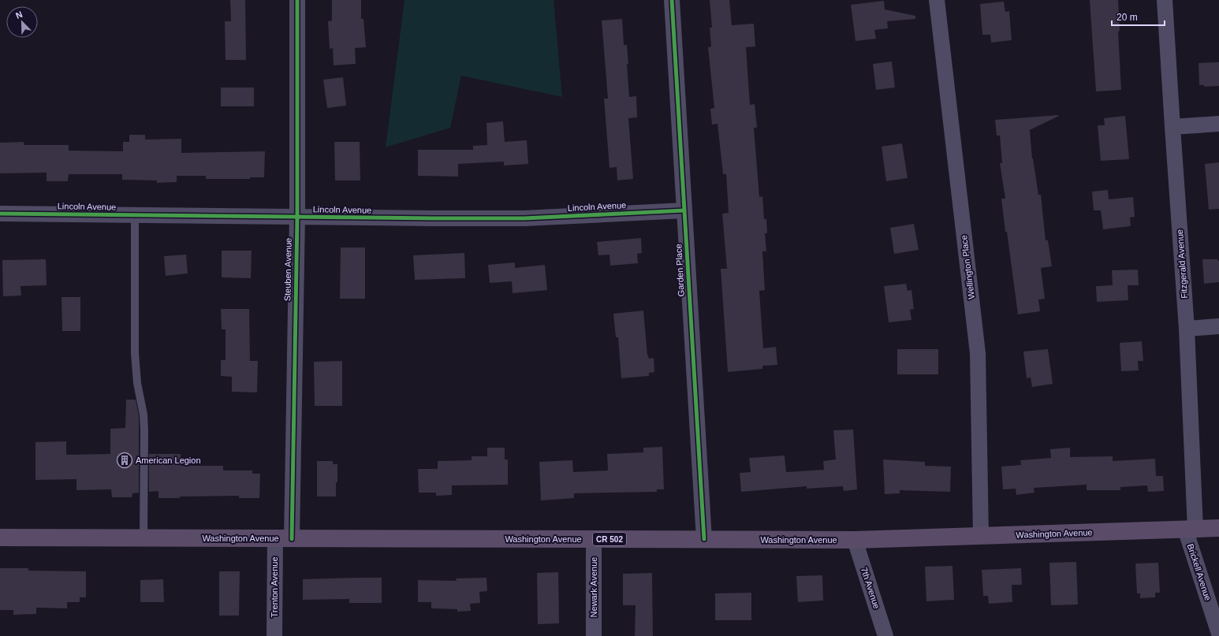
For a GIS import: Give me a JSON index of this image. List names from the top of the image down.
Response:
{
  "streets": {
    "main road": ["Washington Avenue", "CR 502"],
    "street": [
      "Lincoln Avenue",
      "Fitzgerald Avenue",
      "Wellington Place",
      "Steuben Avenue",
      "Garden Place",
      "Brickell Avenue",
      "Trenton Avenue",
      "Newark Avenue",
      "7th Avenue"
    ]
  },
  "crossings": [
    ["Lincoln Avenue", "Steuben Avenue"],
    ["Lincoln Avenue", "Garden Place"],
    ["Fitzgerald Avenue", "Washington Avenue"],
    ["Fitzgerald Avenue", "Brickell Avenue"],
    ["Wellington Place", "Washington Avenue"],
    ["Steuben Avenue", "Washington Avenue"],
    ["Garden Place", "Washington Avenue"],
    ["Washington Avenue", "Brickell Avenue"],
    ["Washington Avenue", "Trenton Avenue"],
    ["Washington Avenue", "Newark Avenue"],
    ["Washington Avenue", "7th Avenue"]
  ],
  "places": {
    "building": ["American Legion"]
  },
  "scale_bar": "20 m",
  "north": "top left"
}
